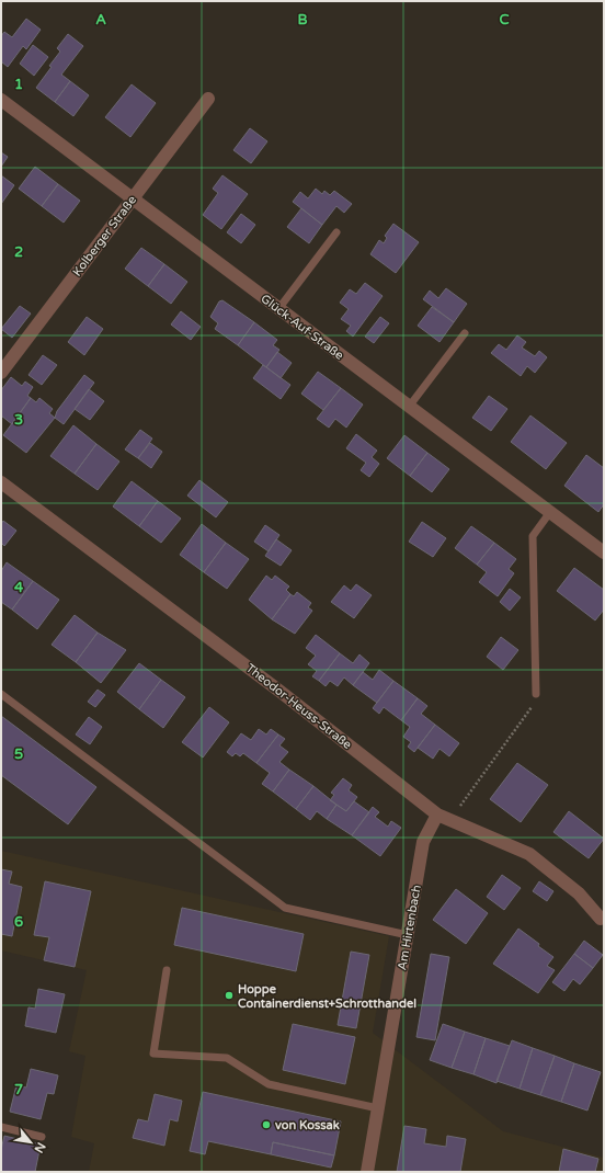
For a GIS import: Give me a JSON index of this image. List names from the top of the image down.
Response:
{
  "streets": {
    "street": [
      "Kolberger Straße",
      "Glück-Auf-Straße",
      "Theodor-Heuss-Straße",
      "Am Hirtenbach"
    ]
  },
  "crossings": [
    ["Kolberger Straße", "Glück-Auf-Straße"],
    ["Theodor-Heuss-Straße", "Am Hirtenbach"]
  ],
  "places": ["Hoppe Containerdienst+Schrotthandel", "von Kossak"],
  "north": "bottom right",
  "grid": {
    "columns": ["A", "B", "C"],
    "rows": [
      "1",
      "2",
      "3",
      "4",
      "5",
      "6",
      "7"
    ]
  }
}
